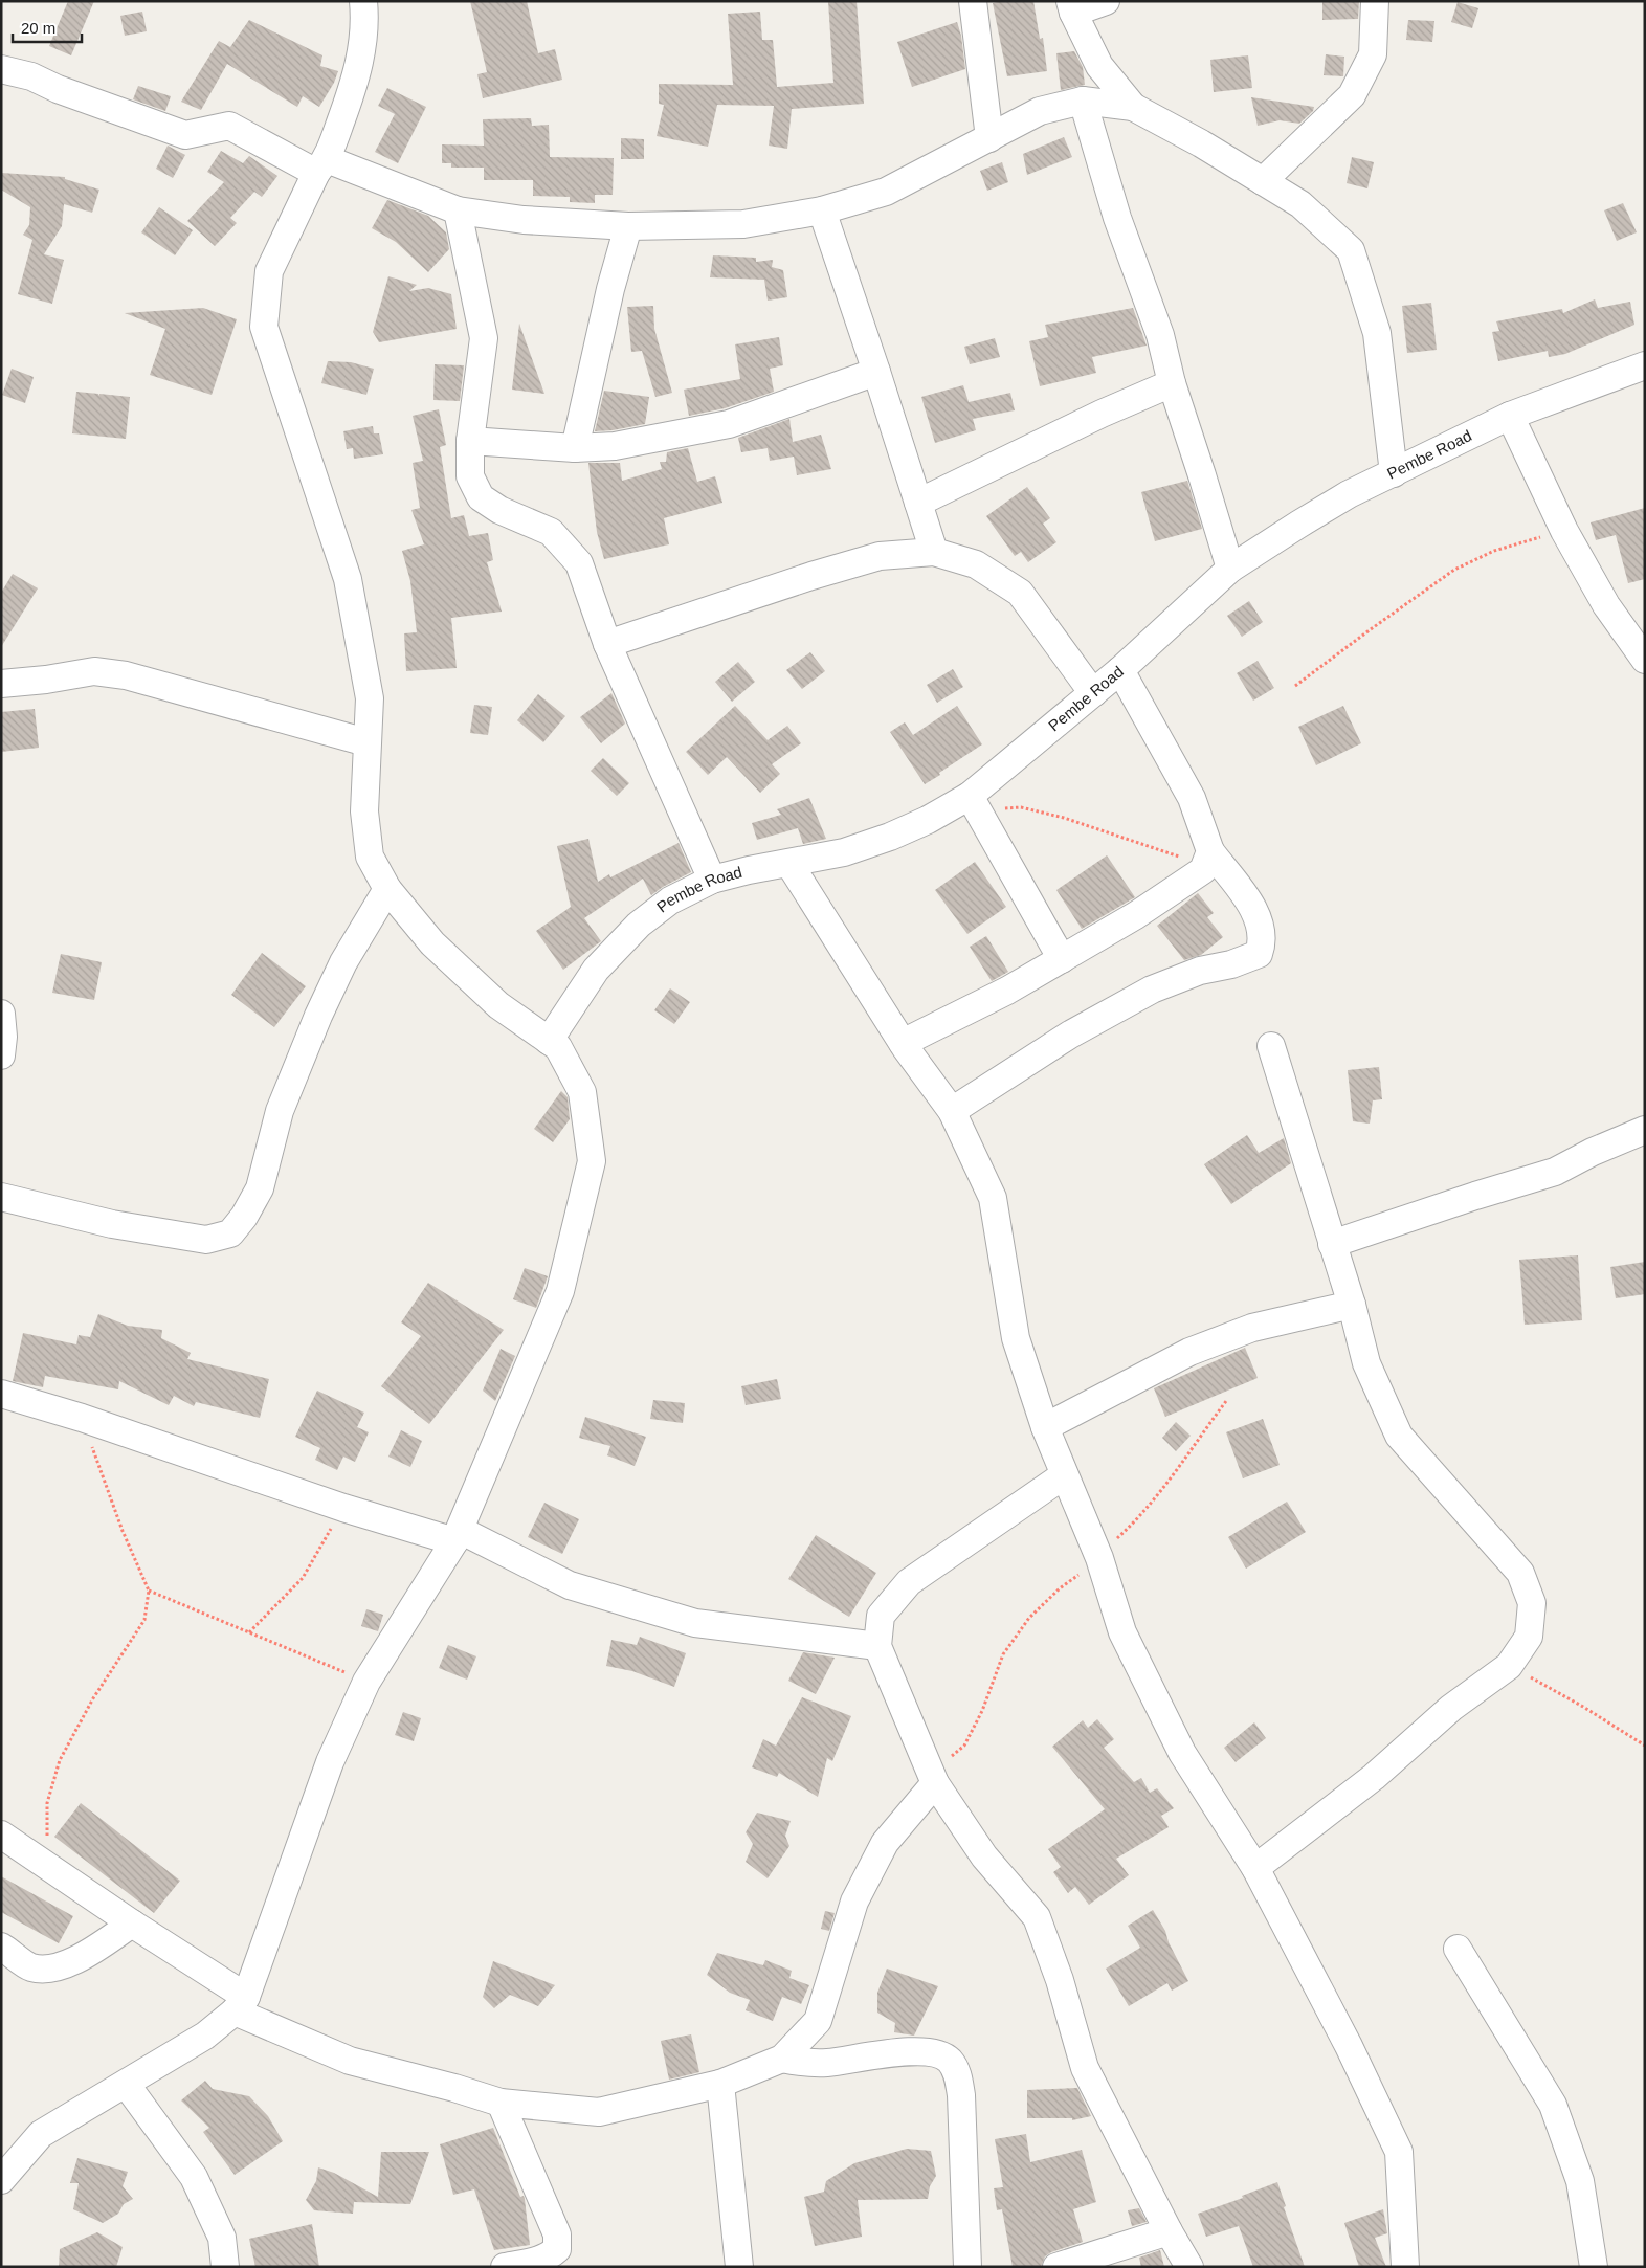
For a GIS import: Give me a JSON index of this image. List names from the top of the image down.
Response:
{
  "streets": {
    "street": ["Pembe Road"]
  },
  "scale_bar": "20 m"
}
